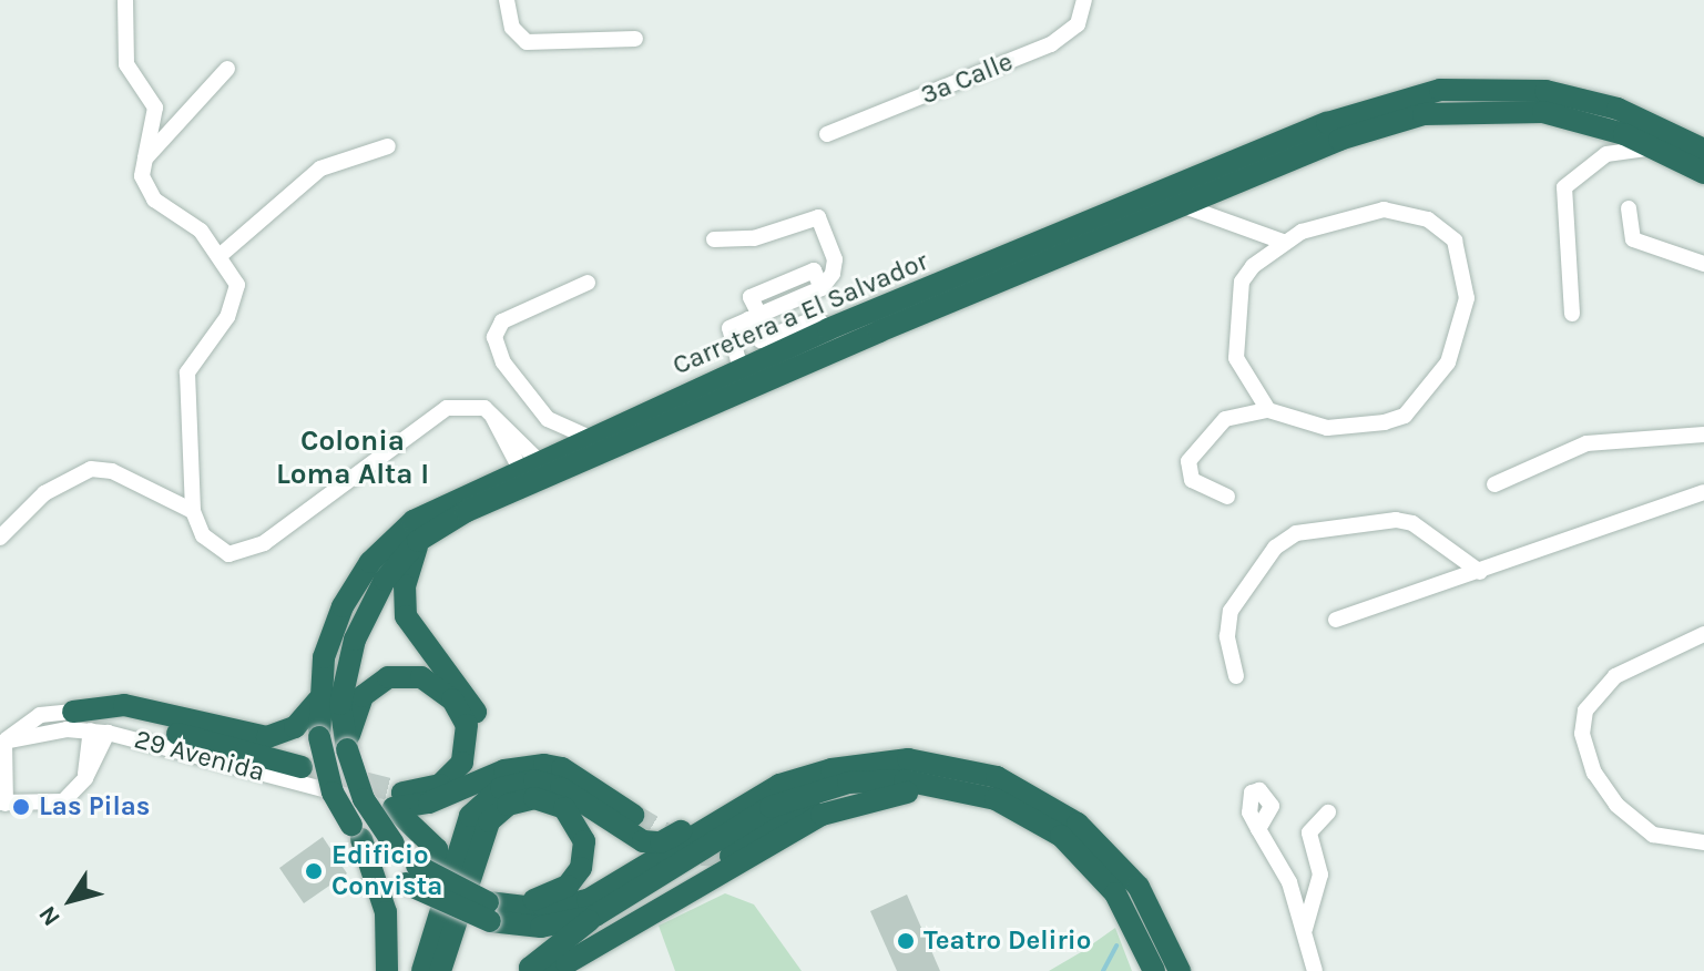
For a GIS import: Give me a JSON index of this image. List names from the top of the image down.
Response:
{
  "streets": {
    "highway": ["Carretera a El Salvador"],
    "street": ["3a Calle", "29 Avenida"]
  },
  "districts": ["Colonia Loma Alta I"],
  "places": ["Las Pilas", "Edificio Convista", "Teatro Delirio"],
  "north": "bottom left"
}
